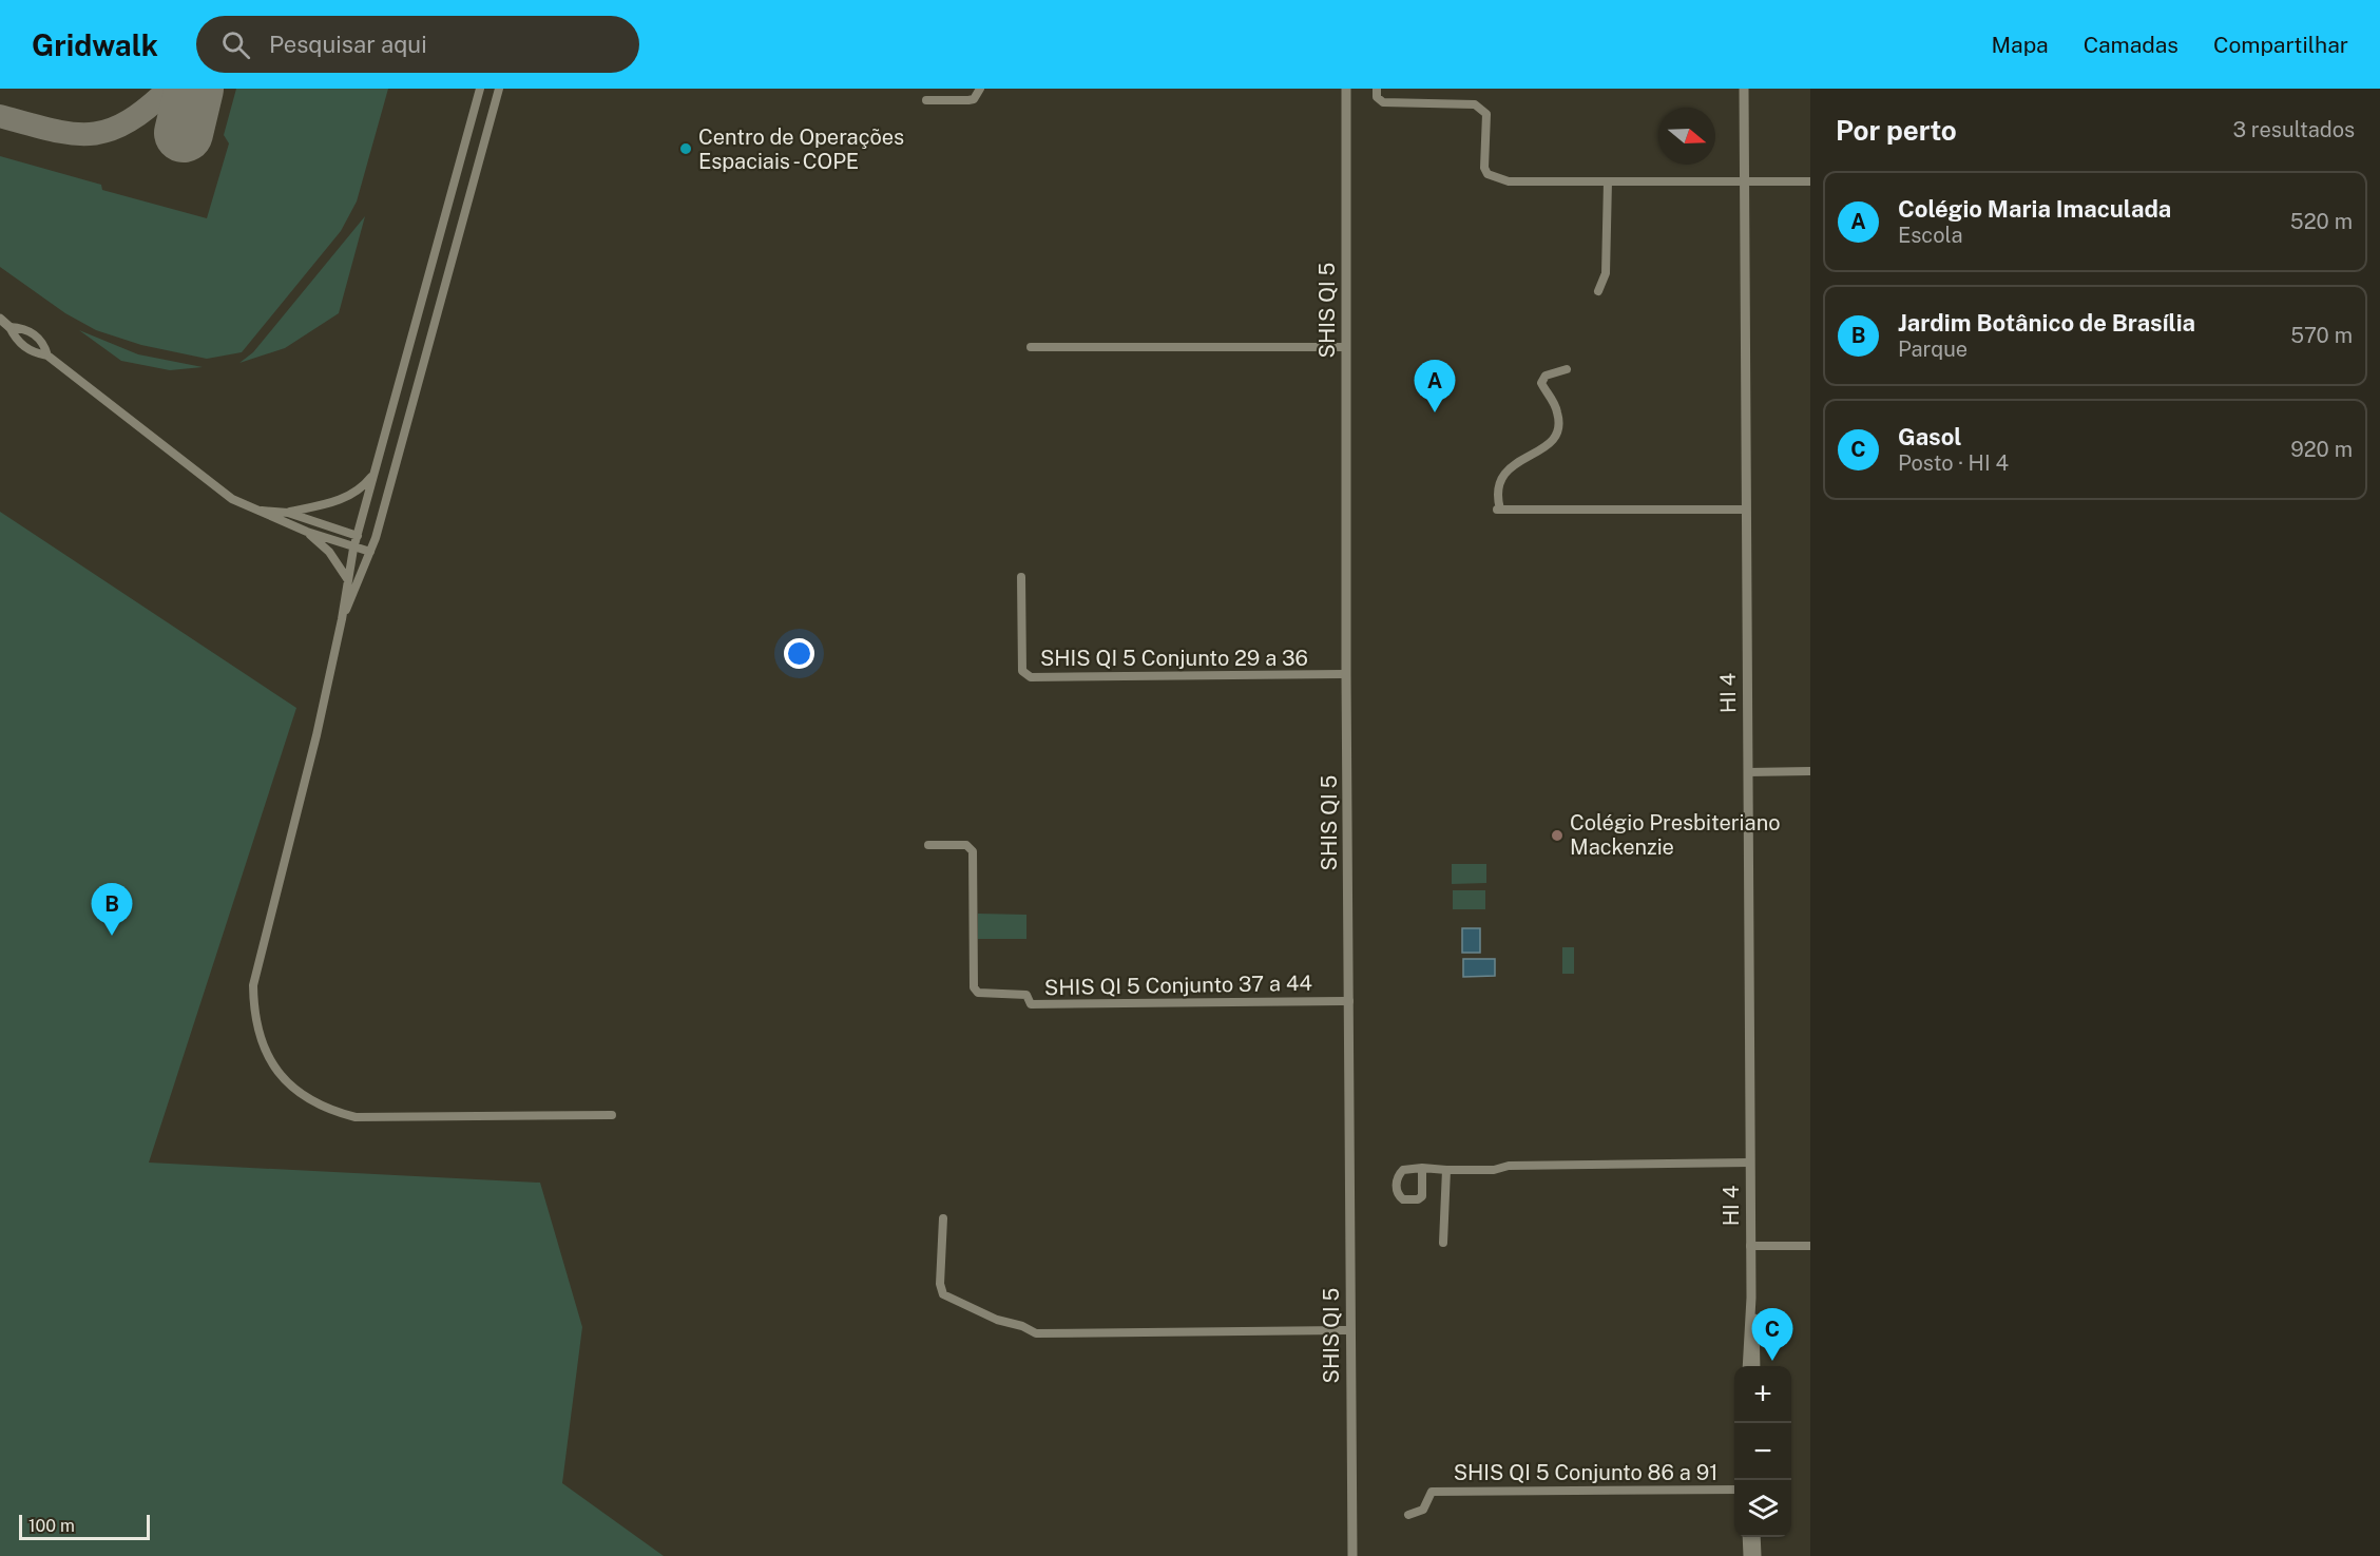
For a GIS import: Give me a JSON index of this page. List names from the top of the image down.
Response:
{
  "streets": {
    "street": [
      "SHIS QI 5",
      "SHIS QI 5 Conjunto 29 a 36",
      "HI 4",
      "SHIS QI 5 Conjunto 37 a 44",
      "SHIS QI 5 Conjunto 86 a 91"
    ]
  },
  "crossings": [
    ["SHIS QI 5", "SHIS QI 5 Conjunto 29 a 36"],
    ["SHIS QI 5", "SHIS QI 5 Conjunto 37 a 44"]
  ],
  "places": ["Centro de Operações Espaciais - COPE", "Colégio Presbiteriano Mackenzie"],
  "scale_bar": "100 m",
  "north": "right",
  "page": {
    "header": "Gridwalk",
    "search": "Pesquisar aqui",
    "nav": ["Mapa", "Camadas", "Compartilhar"],
    "heading": ["Por perto", "3 resultados"],
    "list": [
      {
        "mark": "A",
        "name": "Colégio Maria Imaculada",
        "note": "Escola",
        "value": "520 m"
      },
      {
        "mark": "B",
        "name": "Jardim Botânico de Brasília",
        "note": "Parque",
        "value": "570 m"
      },
      {
        "mark": "C",
        "name": "Gasol",
        "note": "Posto · HI 4",
        "value": "920 m"
      }
    ],
    "pins": ["A", "B", "C"],
    "map_buttons": ["+", "−"],
    "scale": "100 m"
  }
}
